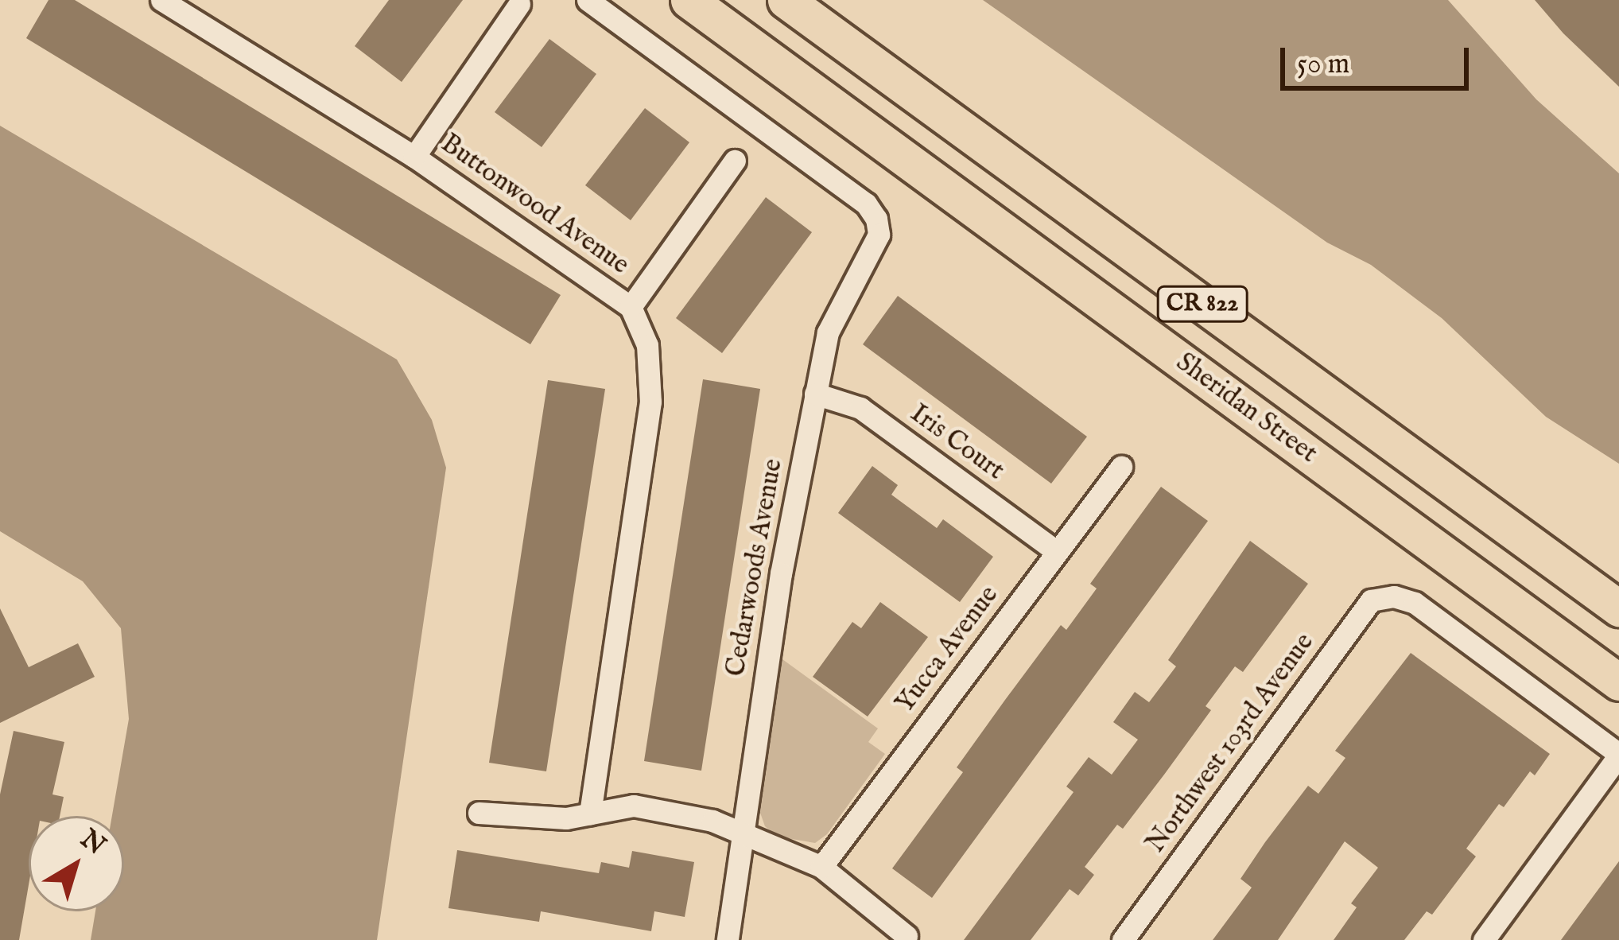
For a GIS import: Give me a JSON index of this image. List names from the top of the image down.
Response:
{
  "streets": {
    "main road": ["CR 822", "Sheridan Street"],
    "street": [
      "Buttonwood Avenue",
      "Iris Court",
      "Cedarwoods Avenue",
      "Yucca Avenue",
      "Northwest 103rd Avenue"
    ]
  },
  "crossings": [
    ["Iris Court", "Cedarwoods Avenue"],
    ["Iris Court", "Yucca Avenue"]
  ],
  "scale_bar": "50 m",
  "north": "top right"
}
